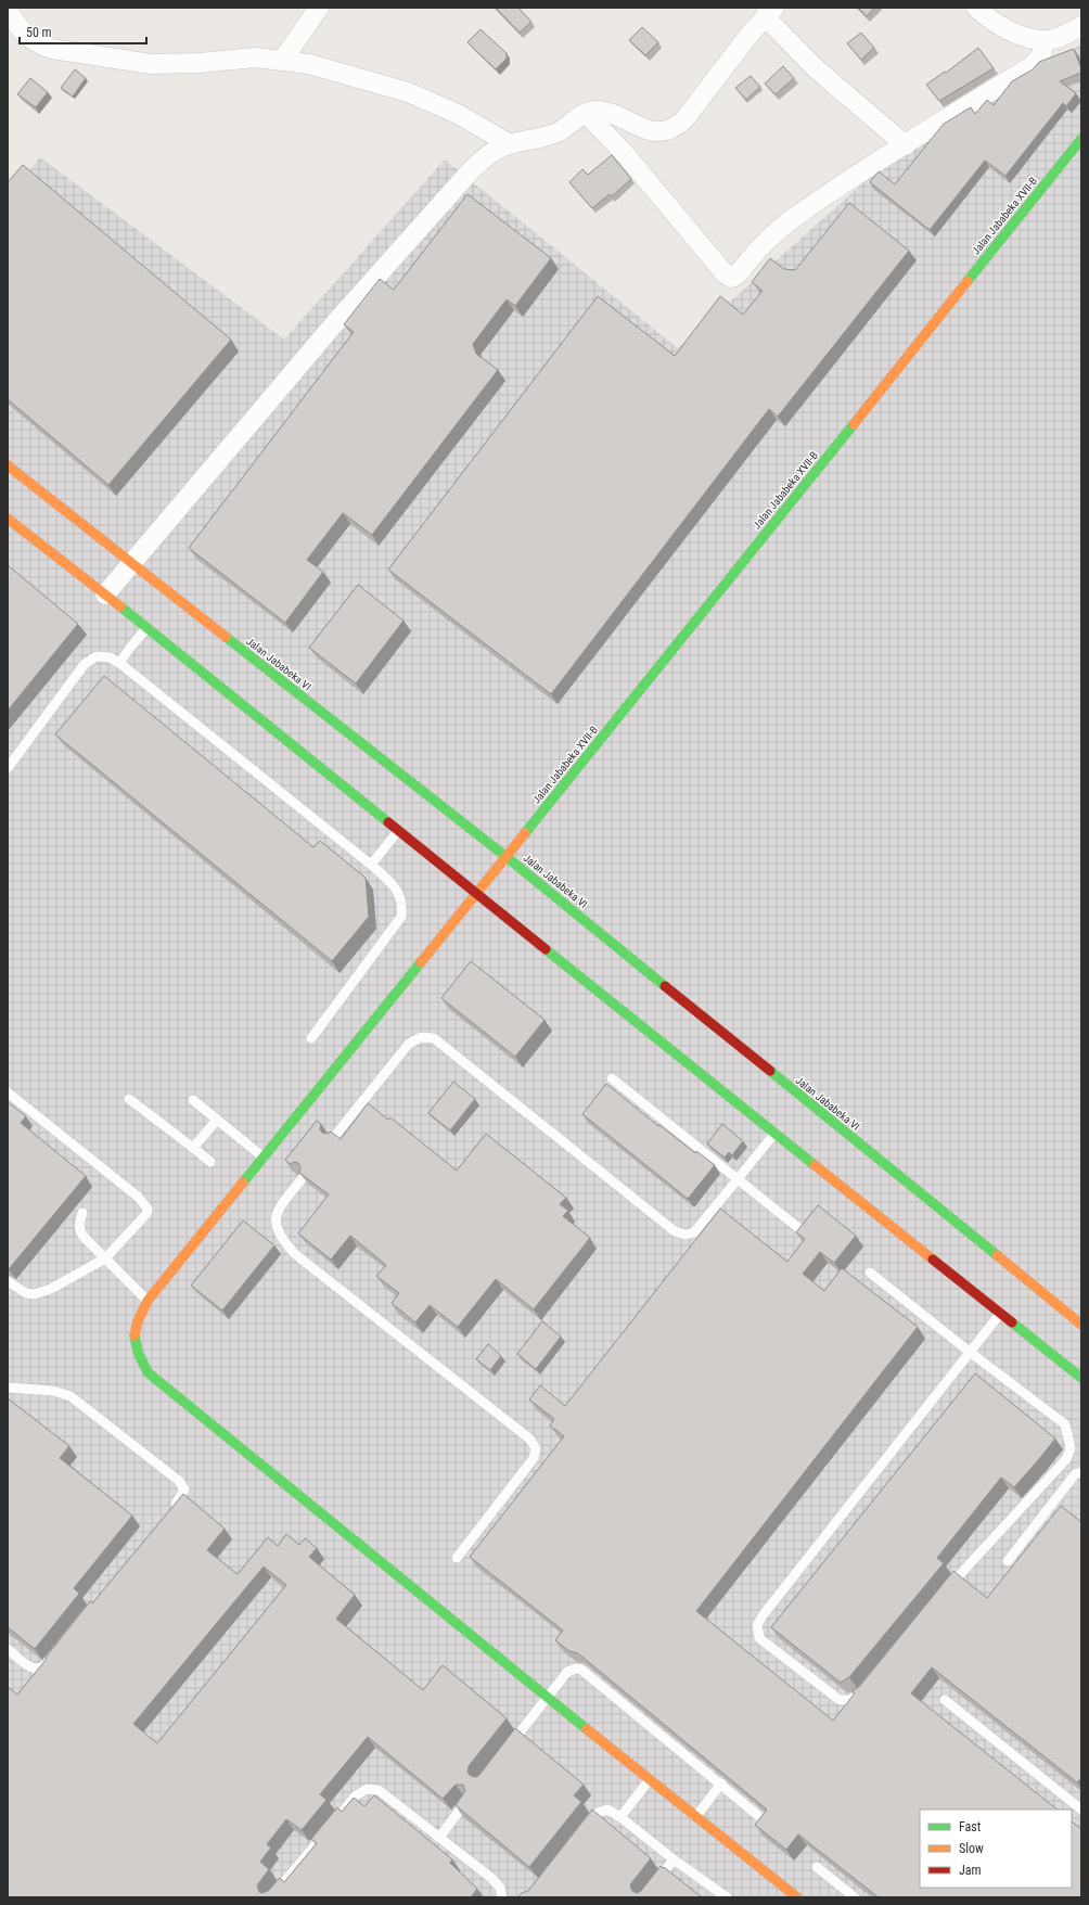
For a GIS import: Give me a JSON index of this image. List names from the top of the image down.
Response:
{
  "streets": {
    "street": ["Jalan Jababeka XVII-B", "Jalan Jababeka VI"]
  },
  "crossings": [
    ["Jalan Jababeka XVII-B", "Jalan Jababeka VI"]
  ],
  "legend": ["Fast", "Slow", "Jam"],
  "scale_bar": "50 m"
}
